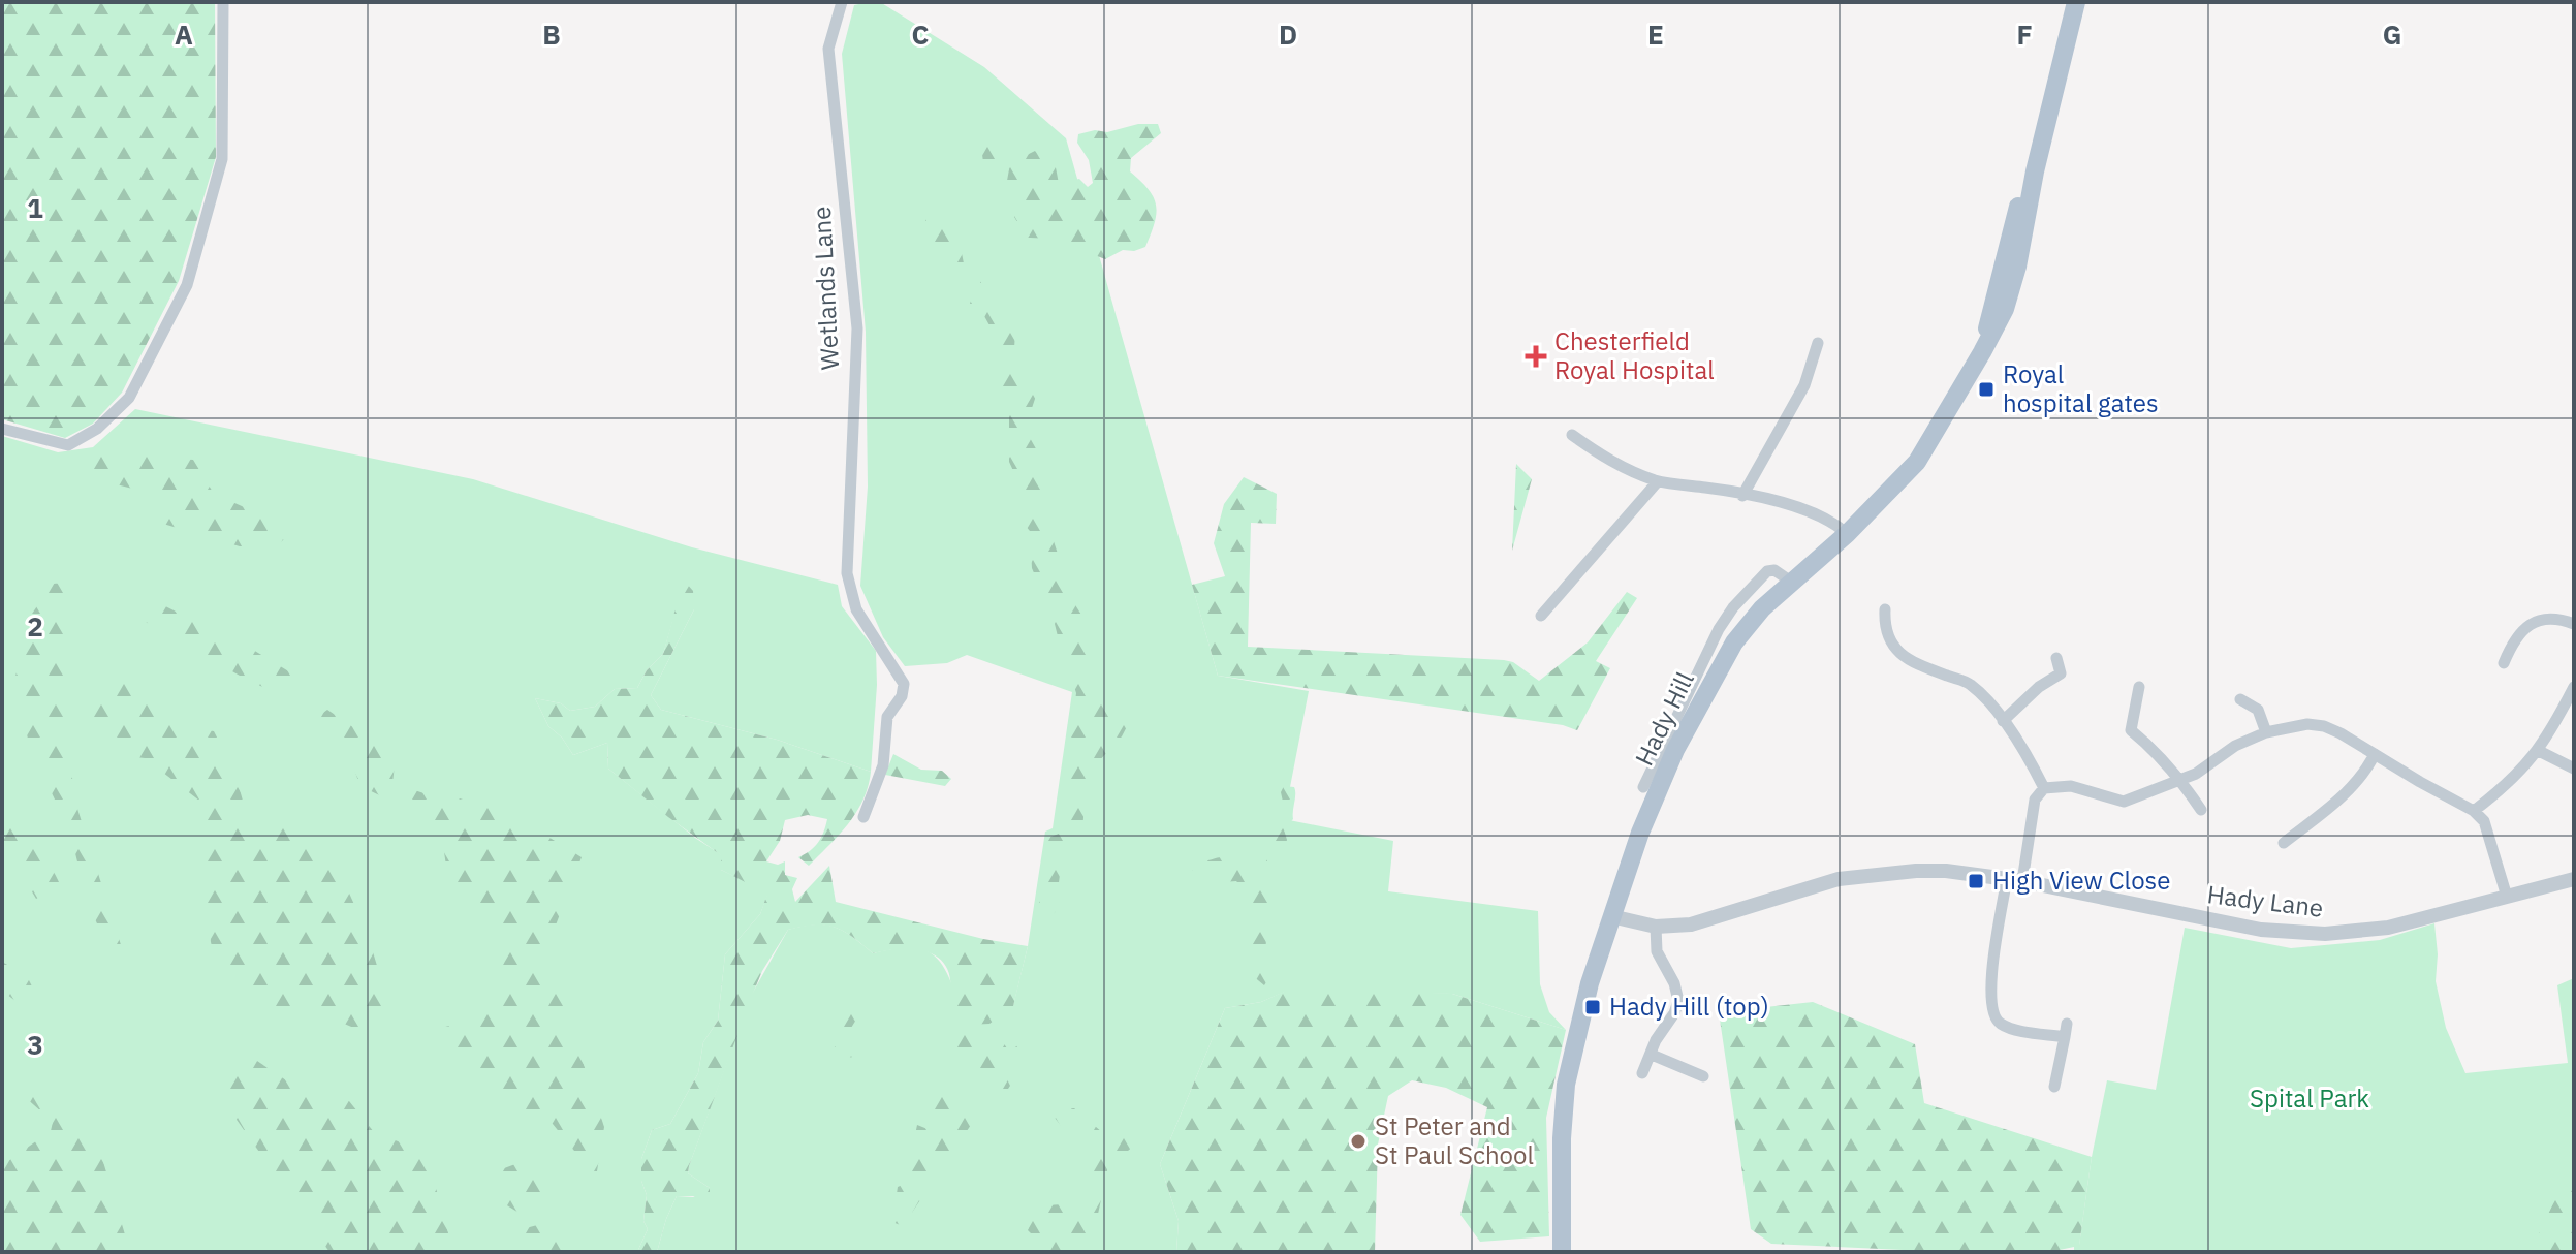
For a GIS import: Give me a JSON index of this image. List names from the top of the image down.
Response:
{
  "streets": {
    "main road": ["Hady Hill"],
    "street": ["Wetlands Lane", "Hady Lane"]
  },
  "crossings": [
    ["Hady Hill", "Hady Lane"]
  ],
  "parks": ["Spital Park"],
  "places": {
    "health": ["Chesterfield Royal Hospital"],
    "transit": ["Royal hospital gates", "High View Close", "Hady Hill (top)"],
    "other": ["St Peter and St Paul School"]
  },
  "grid": {
    "columns": [
      "A",
      "B",
      "C",
      "D",
      "E",
      "F",
      "G"
    ],
    "rows": ["1", "2", "3"]
  }
}
